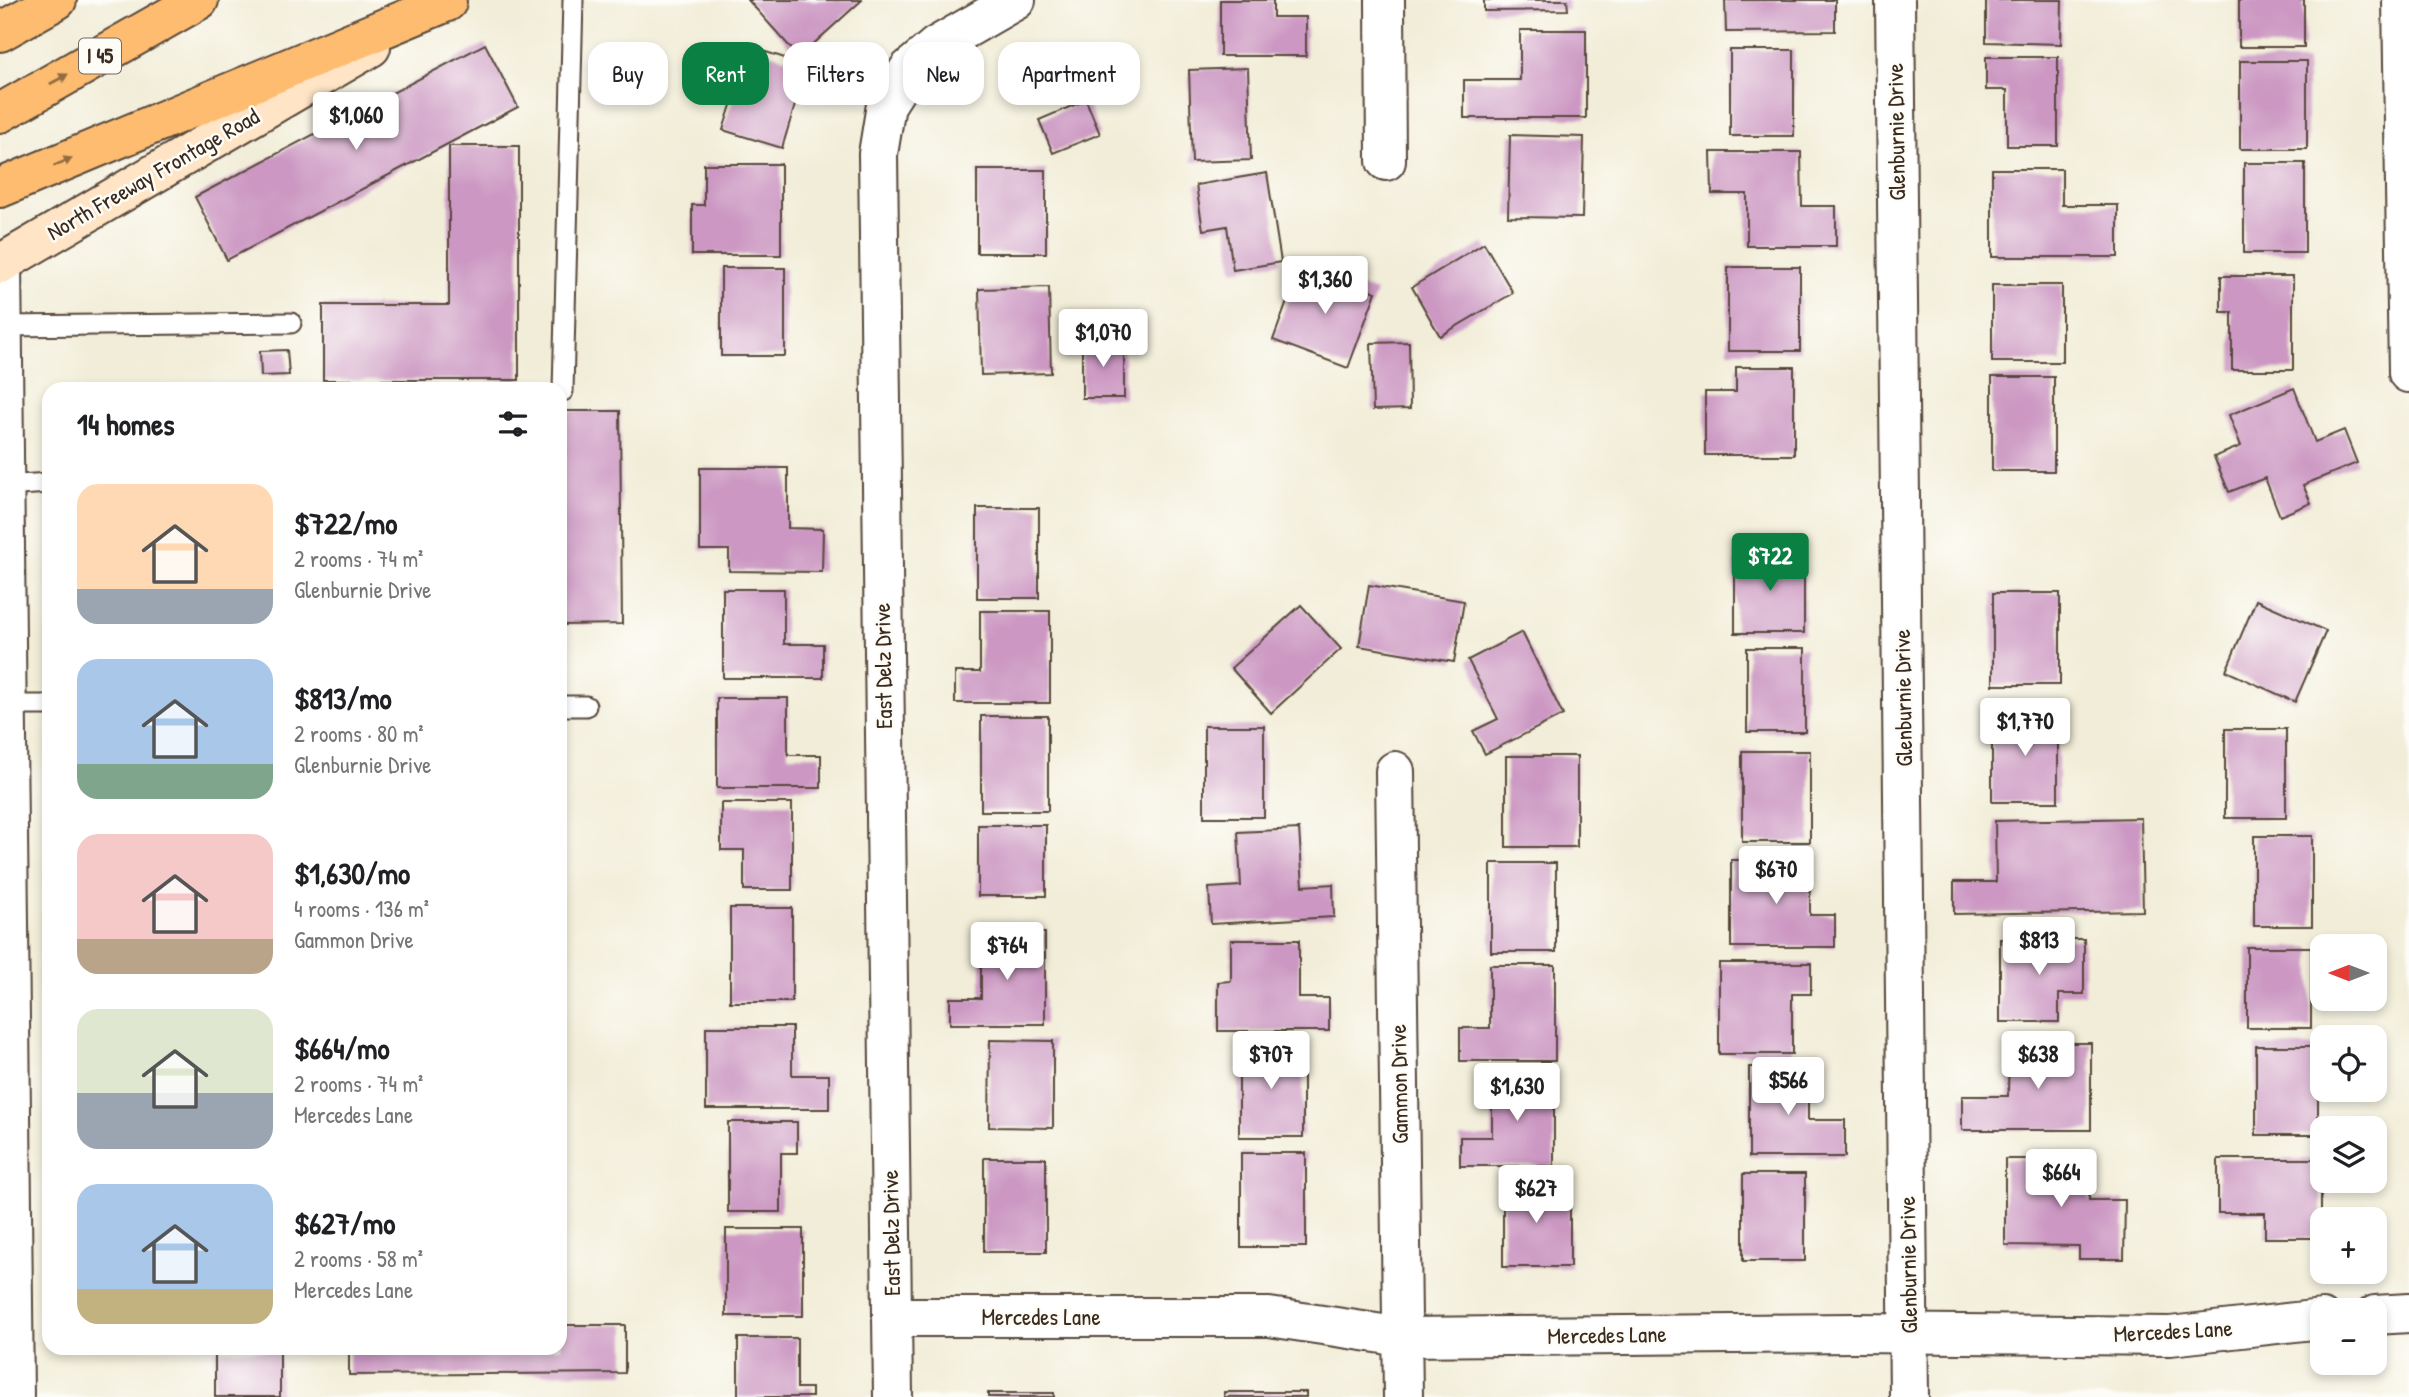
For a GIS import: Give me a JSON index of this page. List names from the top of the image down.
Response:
{
  "streets": {
    "highway": ["I 45"],
    "main road": ["North Freeway Frontage Road"],
    "street": [
      "Glenburnie Drive",
      "East Delz Drive",
      "Gammon Drive",
      "Mercedes Lane"
    ]
  },
  "crossings": [
    ["Glenburnie Drive", "Mercedes Lane"],
    ["East Delz Drive", "Mercedes Lane"],
    ["Gammon Drive", "Mercedes Lane"]
  ],
  "north": "left",
  "page": {
    "chip": [
      "Buy",
      "Rent",
      "Filters",
      "New",
      "Apartment"
    ],
    "price": [
      "$1,060",
      "$1,360",
      "$1,070",
      "$722",
      "$1,770",
      "$670",
      "$813",
      "$764",
      "$707",
      "$638",
      "$566",
      "$1,630",
      "$664",
      "$627"
    ],
    "heading": "14 homes",
    "list": [
      {
        "name": "$722/mo",
        "note": "2 rooms · 74 m² · Glenburnie Drive"
      },
      {
        "name": "$813/mo",
        "note": "2 rooms · 80 m² · Glenburnie Drive"
      },
      {
        "name": "$1,630/mo",
        "note": "4 rooms · 136 m² · Gammon Drive"
      },
      {
        "name": "$664/mo",
        "note": "2 rooms · 74 m² · Mercedes Lane"
      },
      {
        "name": "$627/mo",
        "note": "2 rooms · 58 m² · Mercedes Lane"
      }
    ],
    "map_buttons": ["+", "−"]
  }
}
